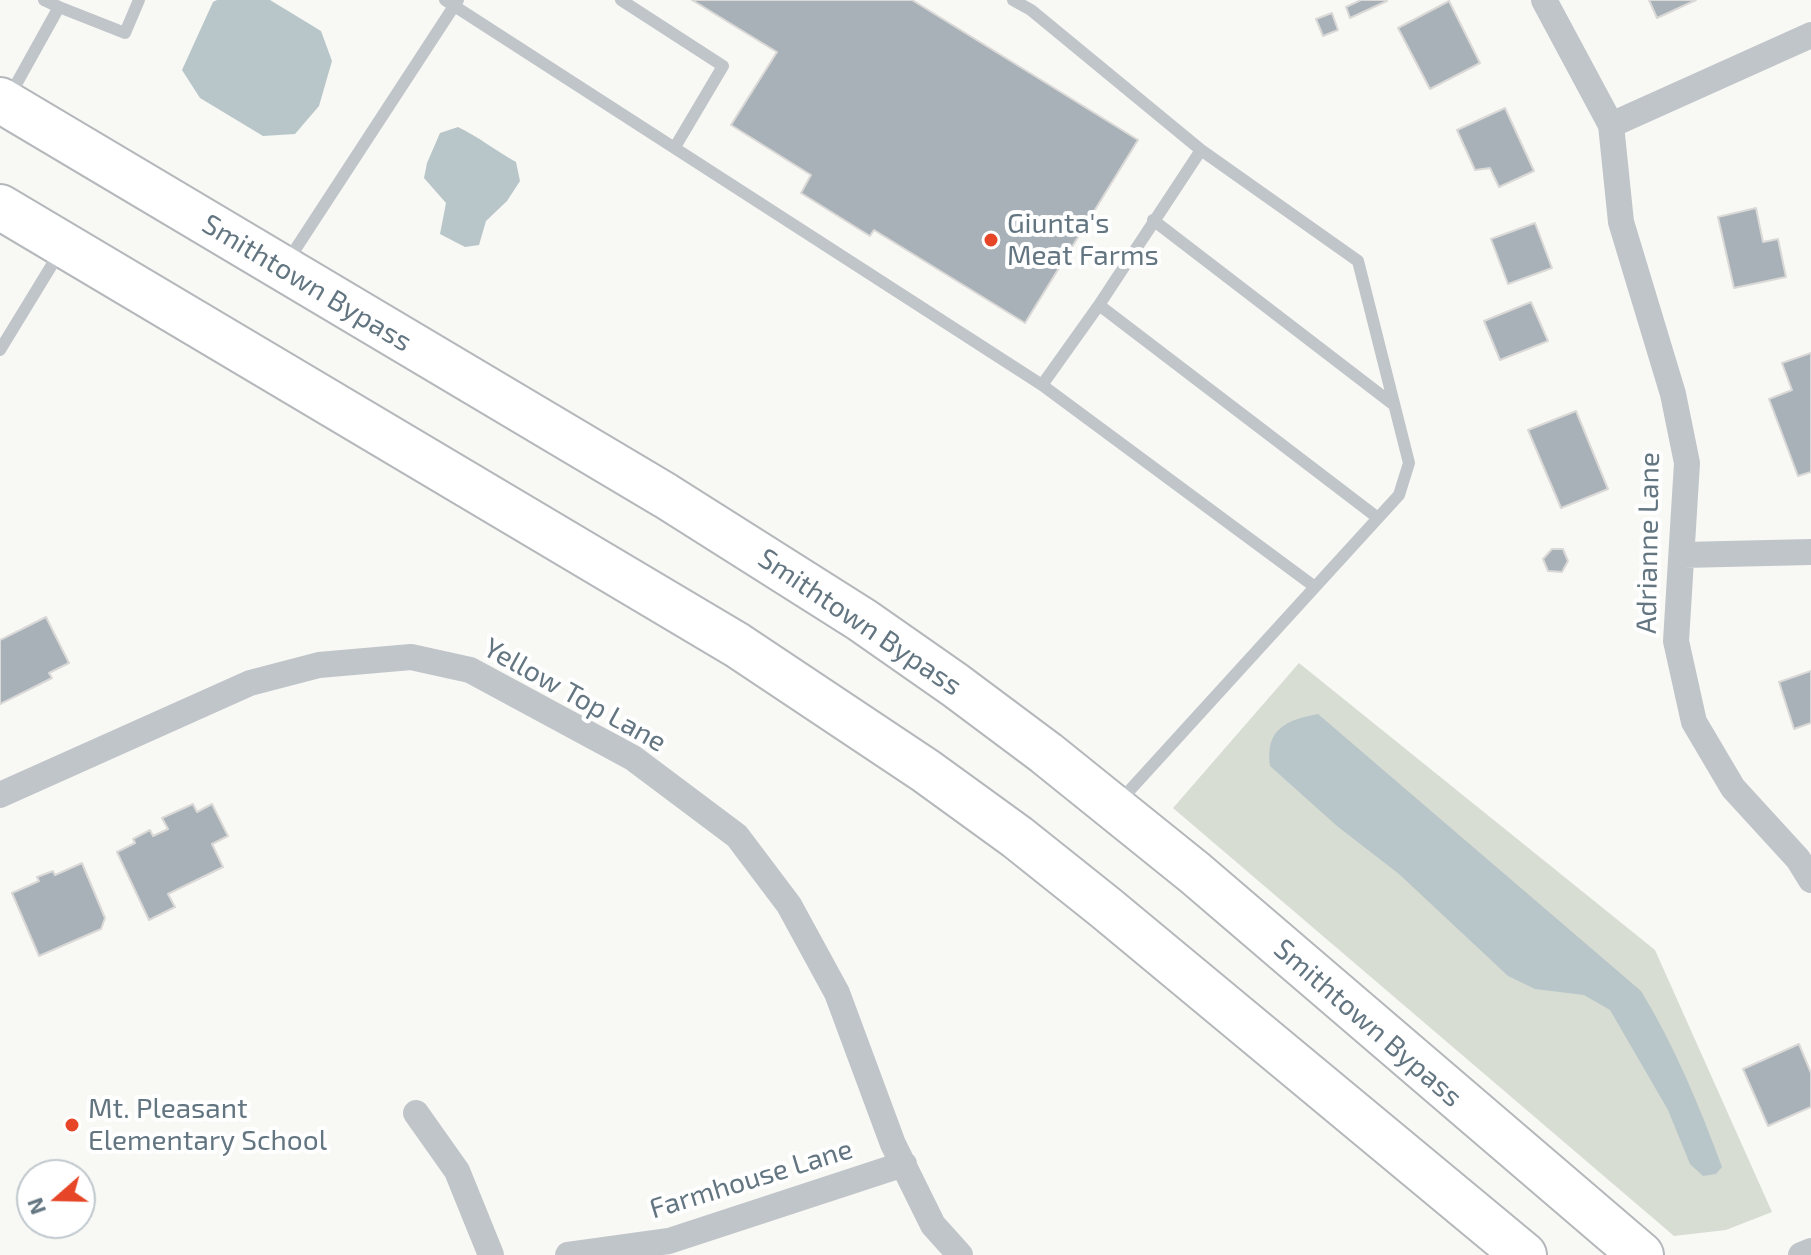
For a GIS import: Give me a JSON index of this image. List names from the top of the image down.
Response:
{
  "streets": {
    "highway": ["Smithtown Bypass"],
    "street": ["Adrianne Lane", "Yellow Top Lane", "Farmhouse Lane"]
  },
  "crossings": [
    ["Yellow Top Lane", "Farmhouse Lane"]
  ],
  "places": ["Giunta's Meat Farms", "Mt. Pleasant Elementary School"],
  "north": "left"
}
